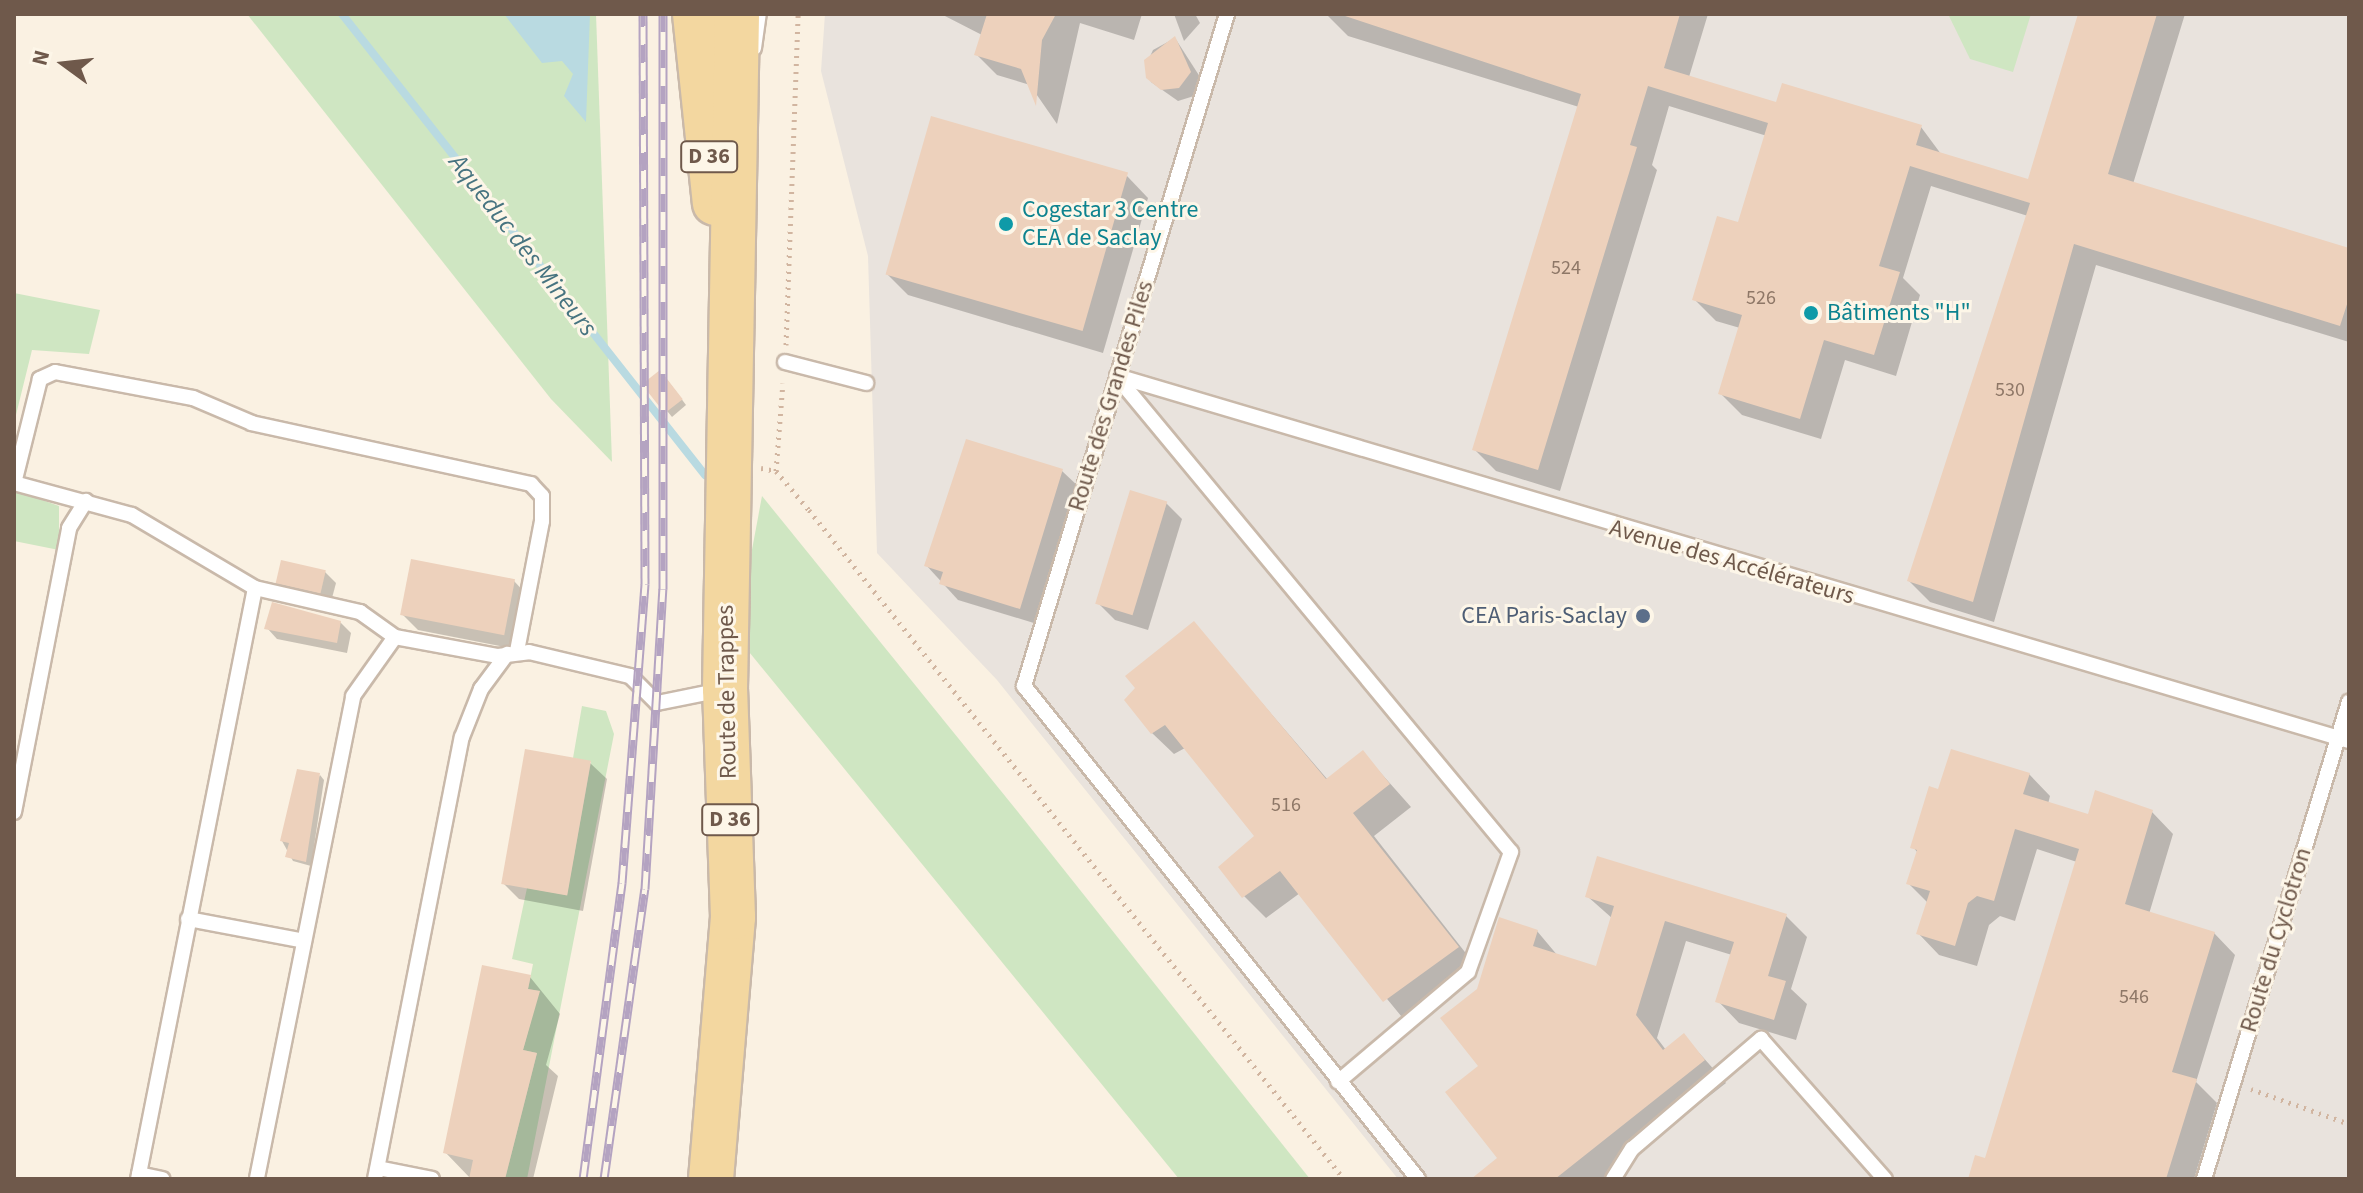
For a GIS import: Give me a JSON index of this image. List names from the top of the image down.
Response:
{
  "streets": {
    "main road": ["D 36", "Route de Trappes"],
    "lane": ["Route des Grandes Piles", "Avenue des Accélérateurs", "Route du Cyclotron"]
  },
  "crossings": [
    ["D 36", "Route de Trappes"],
    ["Route des Grandes Piles", "Avenue des Accélérateurs"],
    ["Avenue des Accélérateurs", "Route du Cyclotron"]
  ],
  "water": ["Aqueduc des Mineurs"],
  "places": ["Cogestar 3 Centre CEA de Saclay", "Bâtiments \"H\"", "CEA Paris-Saclay"],
  "house_numbers": [
    "524",
    "526",
    "530",
    "516",
    "546"
  ],
  "north": "left"
}
